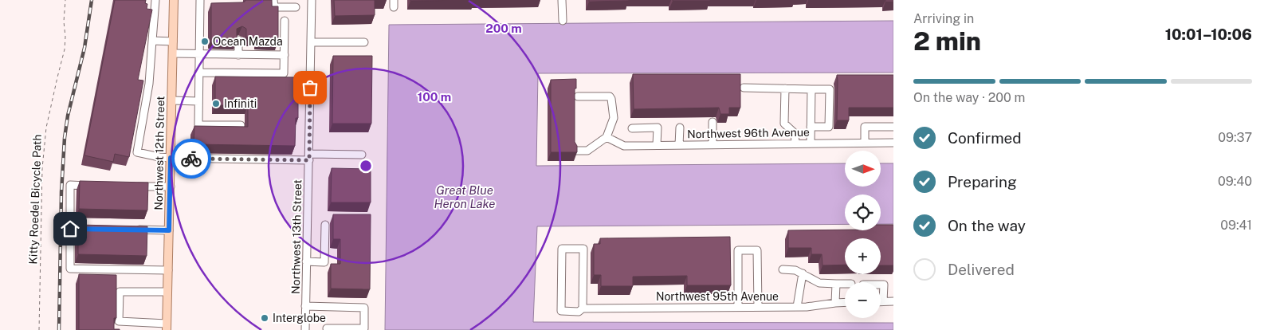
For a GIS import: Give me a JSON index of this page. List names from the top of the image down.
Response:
{
  "streets": {
    "main road": ["Northwest 12th Street"],
    "street": ["Northwest 96th Avenue", "Northwest 13th Street", "Northwest 95th Avenue"],
    "path": ["Kitty Roedel Bicycle Path"]
  },
  "water": ["Great Blue Heron Lake"],
  "places": ["Ocean Mazda", "Infiniti", "Interglobe"],
  "north": "right",
  "page": {
    "heading": ["2 min", "Arriving in", "10:01–10:06"],
    "bar": "On the way · 200 m",
    "list": [
      ["Confirmed", "09:37"],
      ["Preparing", "09:40"],
      ["On the way", "09:41"],
      "Delivered"
    ],
    "map_buttons": ["+", "−"]
  },
  "rings": ["200 m", "100 m"]
}
